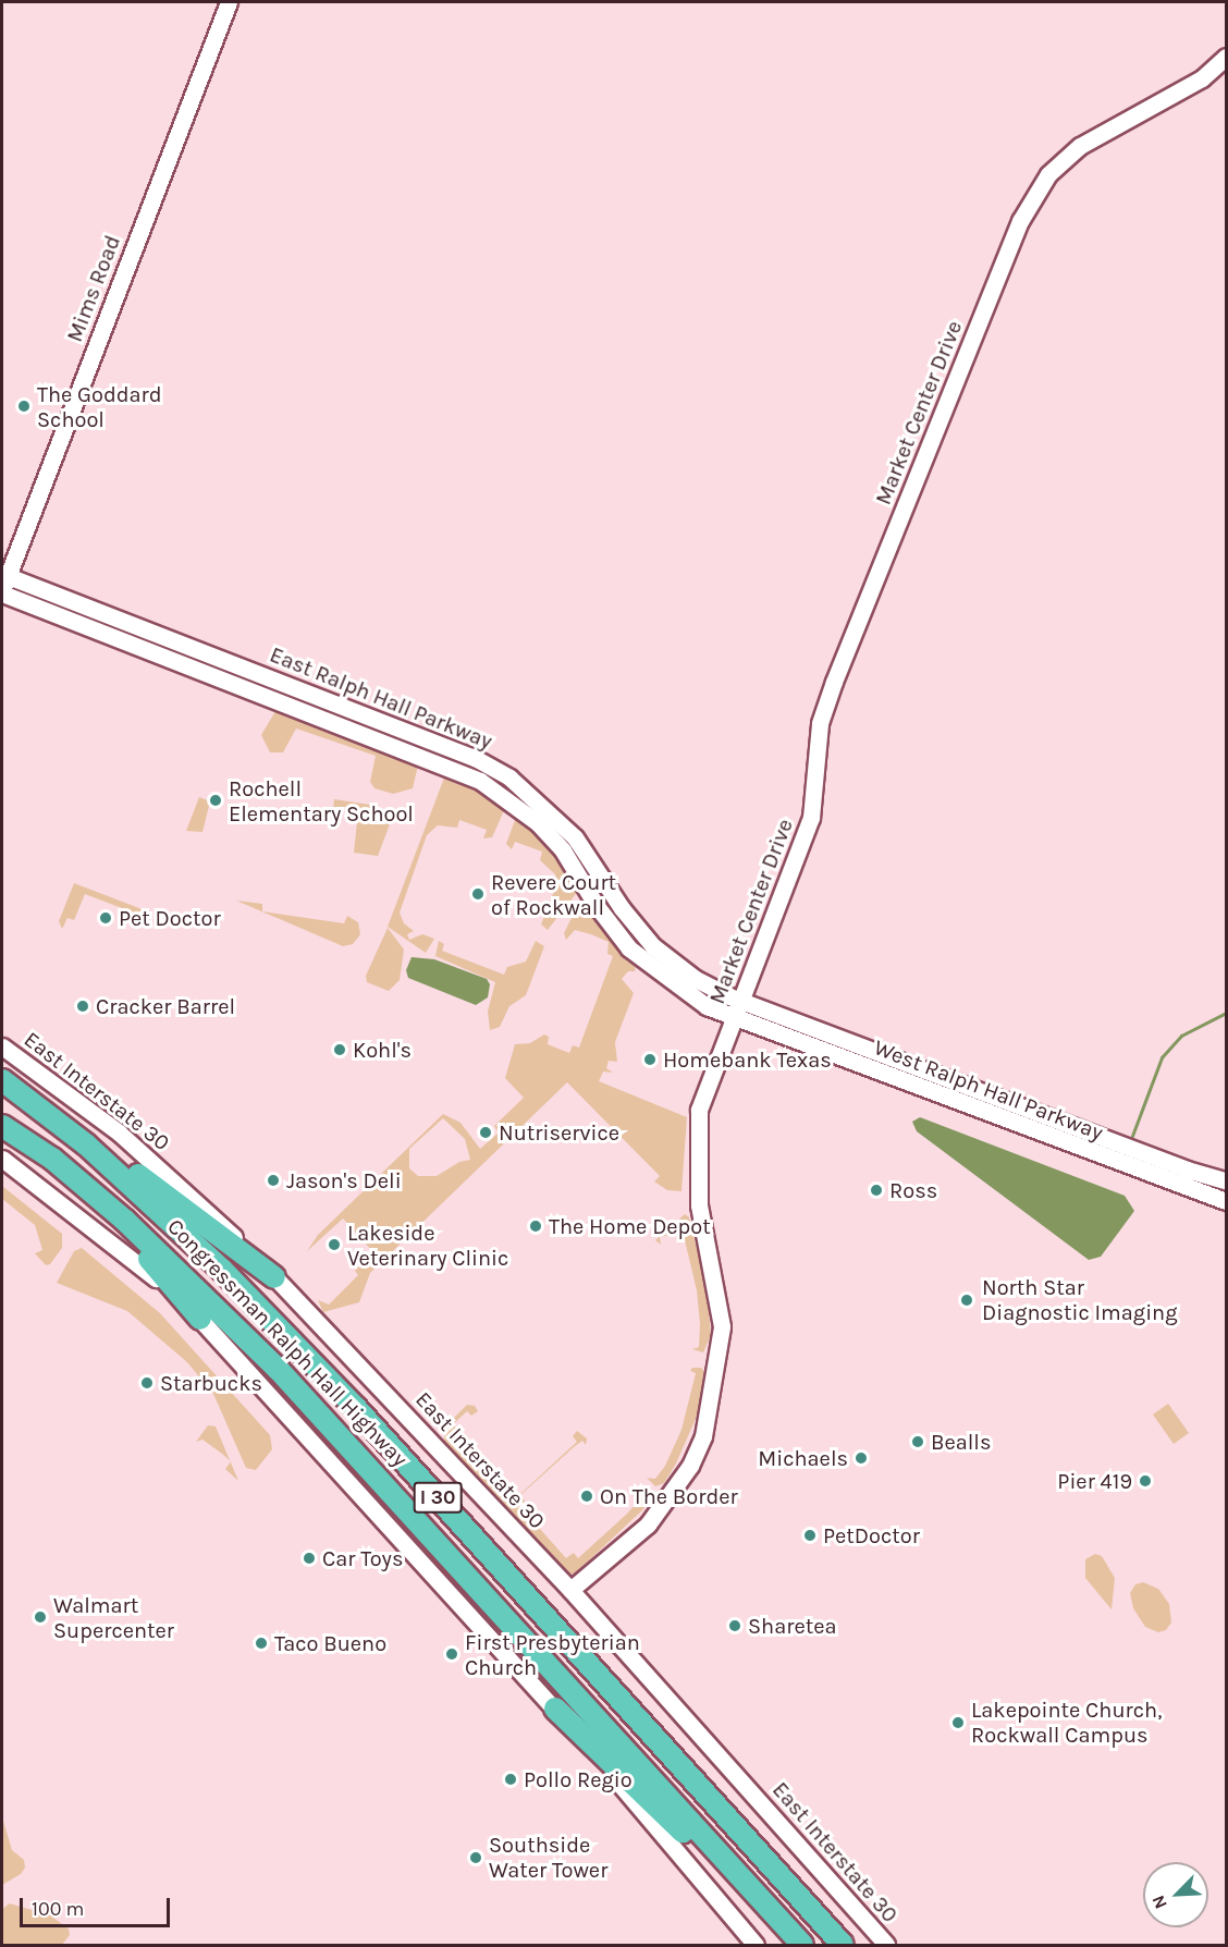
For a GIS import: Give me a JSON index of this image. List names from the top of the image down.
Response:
{
  "streets": {
    "highway": ["Congressman Ralph Hall Highway", "I 30"],
    "main road": [
      "Mims Road",
      "Market Center Drive",
      "East Ralph Hall Parkway",
      "West Ralph Hall Parkway",
      "East Interstate 30"
    ]
  },
  "crossings": [
    ["Mims Road", "East Ralph Hall Parkway"],
    ["Market Center Drive", "East Ralph Hall Parkway"],
    ["Market Center Drive", "West Ralph Hall Parkway"],
    ["Market Center Drive", "East Interstate 30"],
    ["East Ralph Hall Parkway", "West Ralph Hall Parkway"]
  ],
  "places": [
    "The Goddard School",
    "Rochell Elementary School",
    "Revere Court of Rockwall",
    "Pet Doctor",
    "Cracker Barrel",
    "Kohl's",
    "Homebank Texas",
    "Nutriservice",
    "Jason's Deli",
    "Ross",
    "The Home Depot",
    "Lakeside Veterinary Clinic",
    "North Star Diagnostic Imaging",
    "Starbucks",
    "Bealls",
    "Michaels",
    "Pier 419",
    "On The Border",
    "PetDoctor",
    "Car Toys",
    "Walmart Supercenter",
    "Sharetea",
    "Taco Bueno",
    "First Presbyterian Church",
    "Lakepointe Church, Rockwall Campus",
    "Pollo Regio",
    "Southside Water Tower"
  ],
  "scale_bar": "100 m",
  "north": "bottom left"
}
